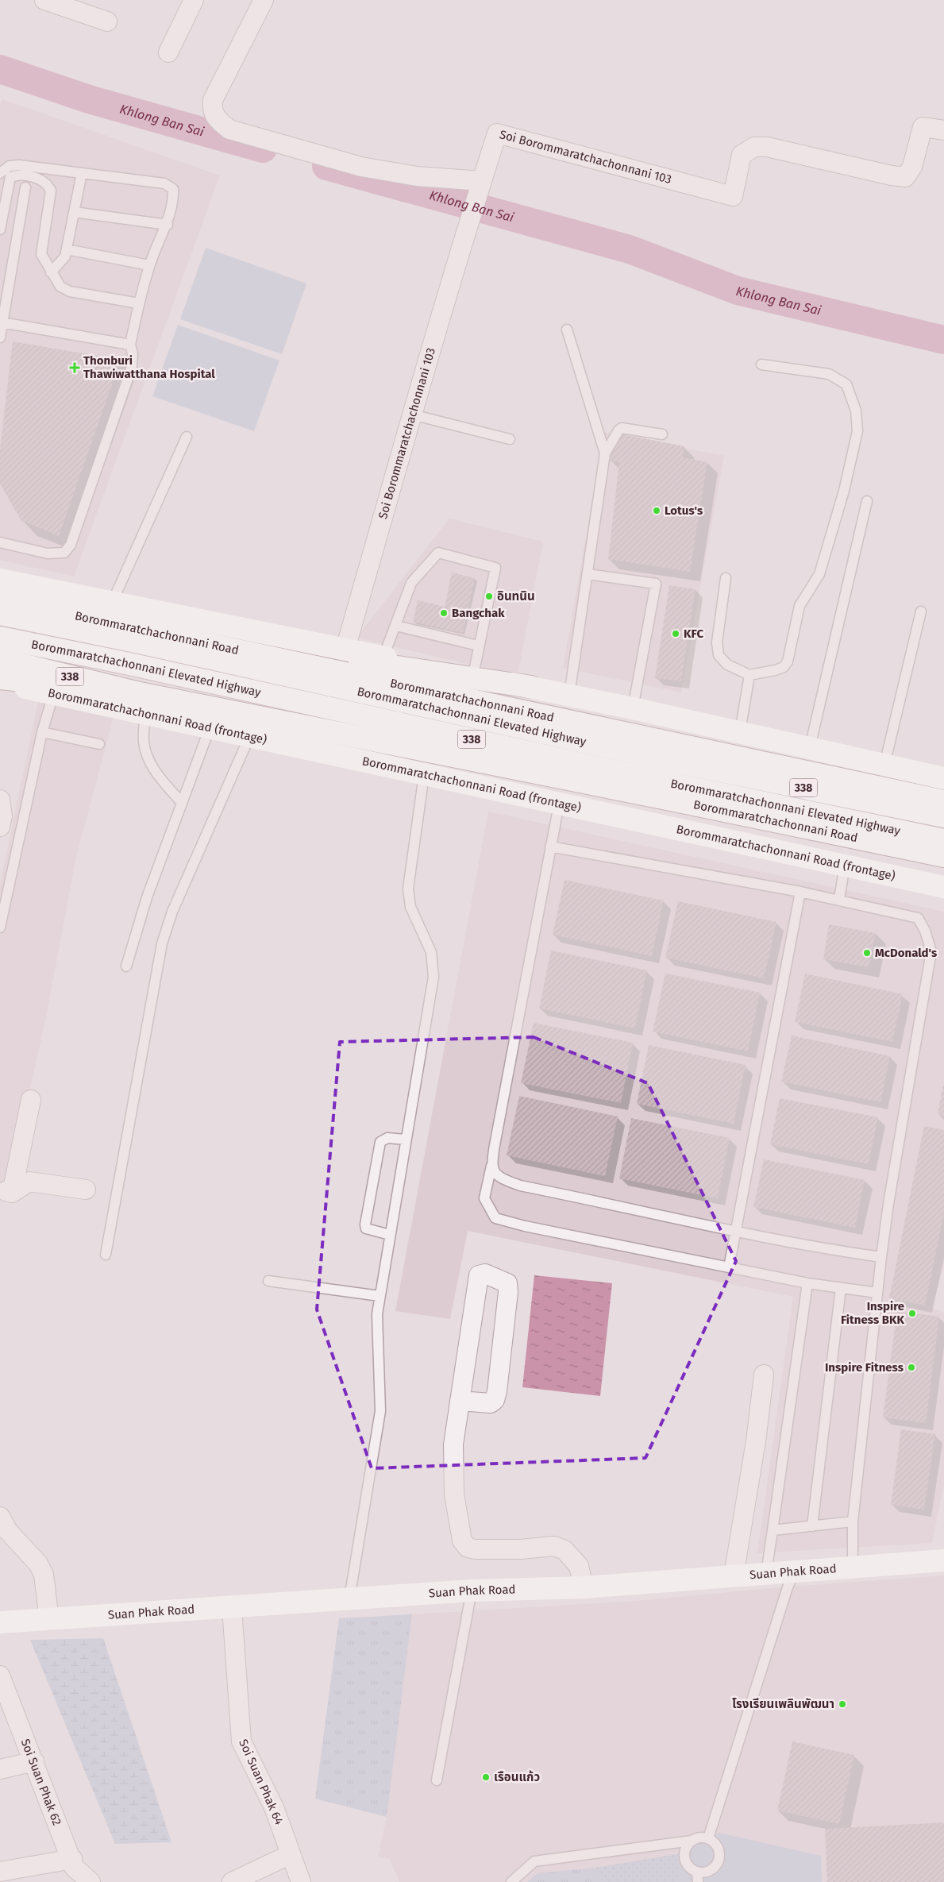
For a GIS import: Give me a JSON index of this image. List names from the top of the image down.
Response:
{
  "streets": {
    "main road": [
      "Borommaratchachonnani Road",
      "Borommaratchachonnani Elevated Highway",
      "338",
      "Borommaratchachonnani Road (frontage)",
      "Suan Phak Road"
    ],
    "street": ["Soi Borommaratchachonnani 103", "Soi Suan Phak 62", "Soi Suan Phak 64"]
  },
  "crossings": [
    ["Borommaratchachonnani Road", "Borommaratchachonnani Road (frontage)"],
    ["Suan Phak Road", "Soi Suan Phak 64"]
  ],
  "water": ["Khlong Ban Sai"],
  "places": {
    "health": ["Thonburi Thawiwatthana Hospital"],
    "other": [
      "Lotus's",
      "อินทนิน",
      "Bangchak",
      "KFC",
      "McDonald's",
      "Inspire Fitness BKK",
      "Inspire Fitness",
      "โรงเรียนเพลินพัฒนา",
      "เรือนแก้ว"
    ]
  }
}
